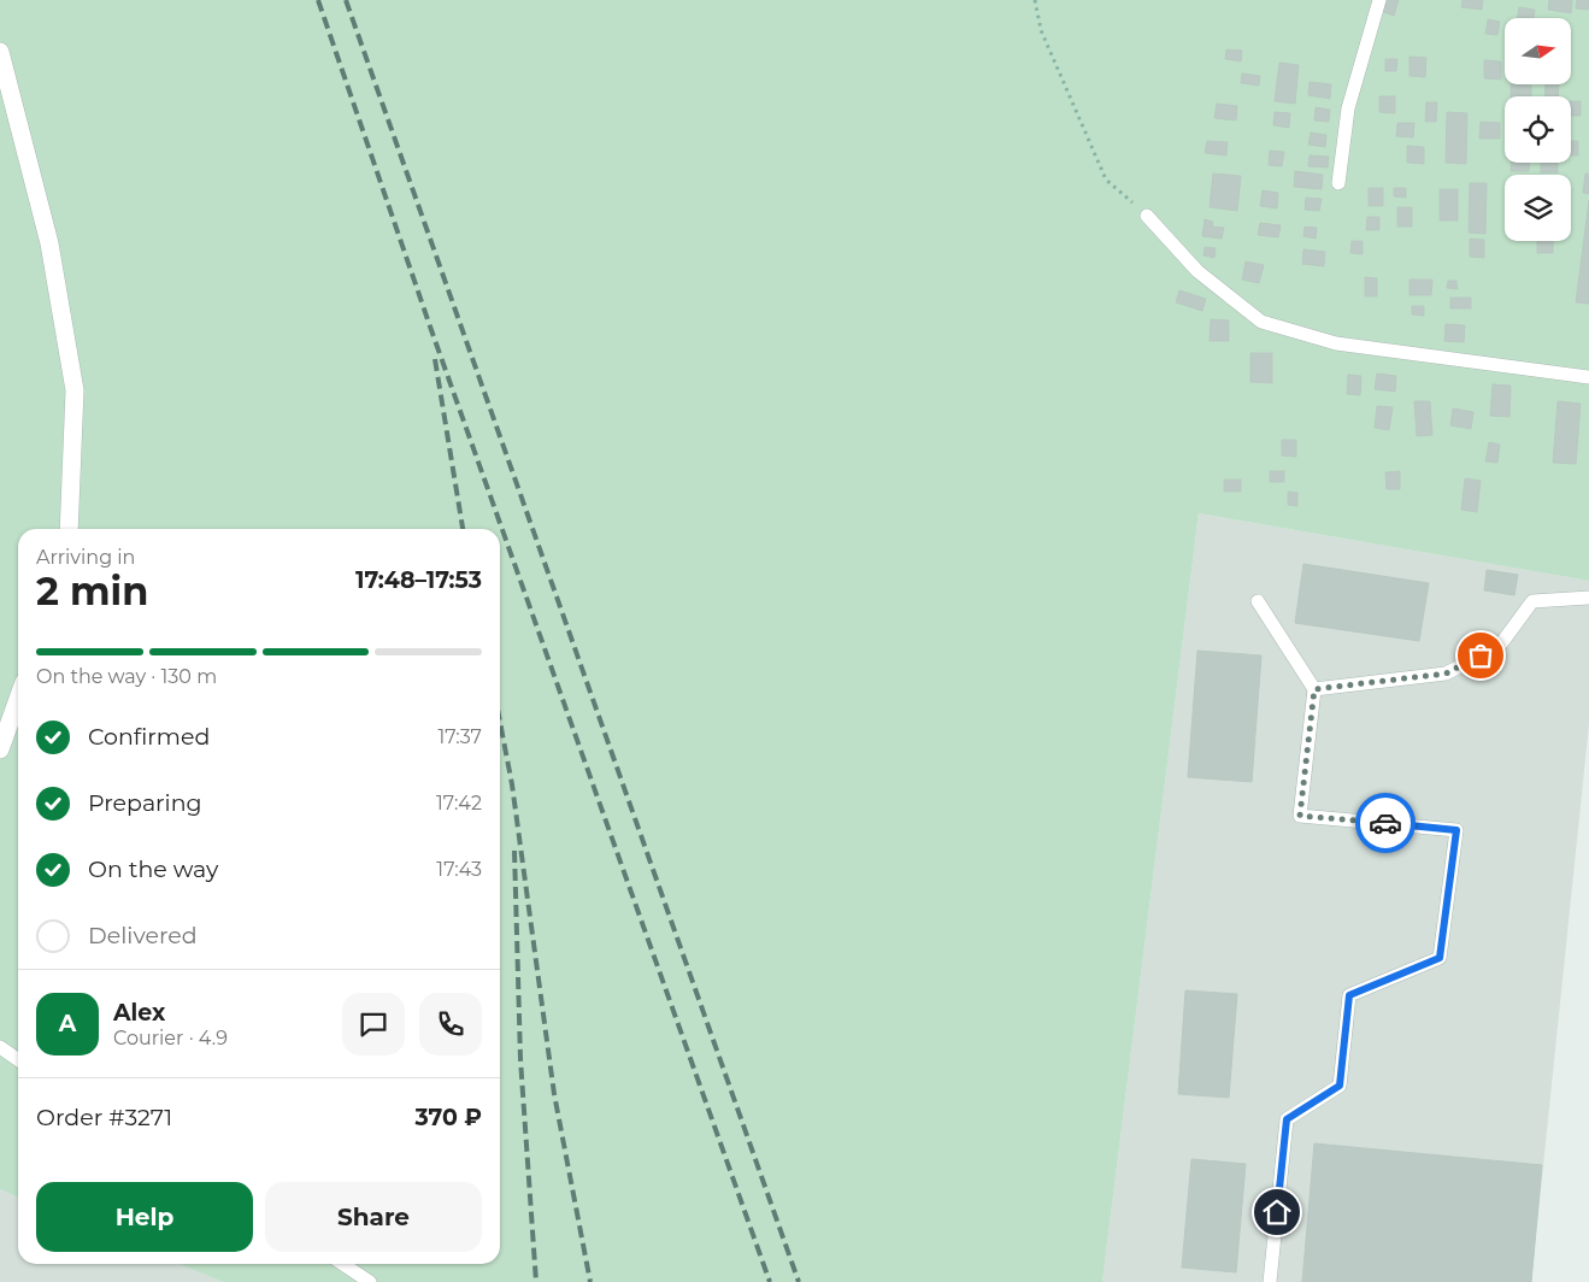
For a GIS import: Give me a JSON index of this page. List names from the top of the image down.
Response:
{
  "north": "right",
  "page": {
    "heading": ["2 min", "Arriving in", "17:48–17:53"],
    "panel": [
      "Alex",
      "Courier · 4.9",
      "Order #3271",
      "370 ₽"
    ],
    "bar": "On the way · 130 m",
    "list": [
      ["Confirmed", "17:37"],
      ["Preparing", "17:42"],
      ["On the way", "17:43"],
      "Delivered"
    ],
    "round": "A",
    "buttons": ["Help", "Share"]
  }
}
